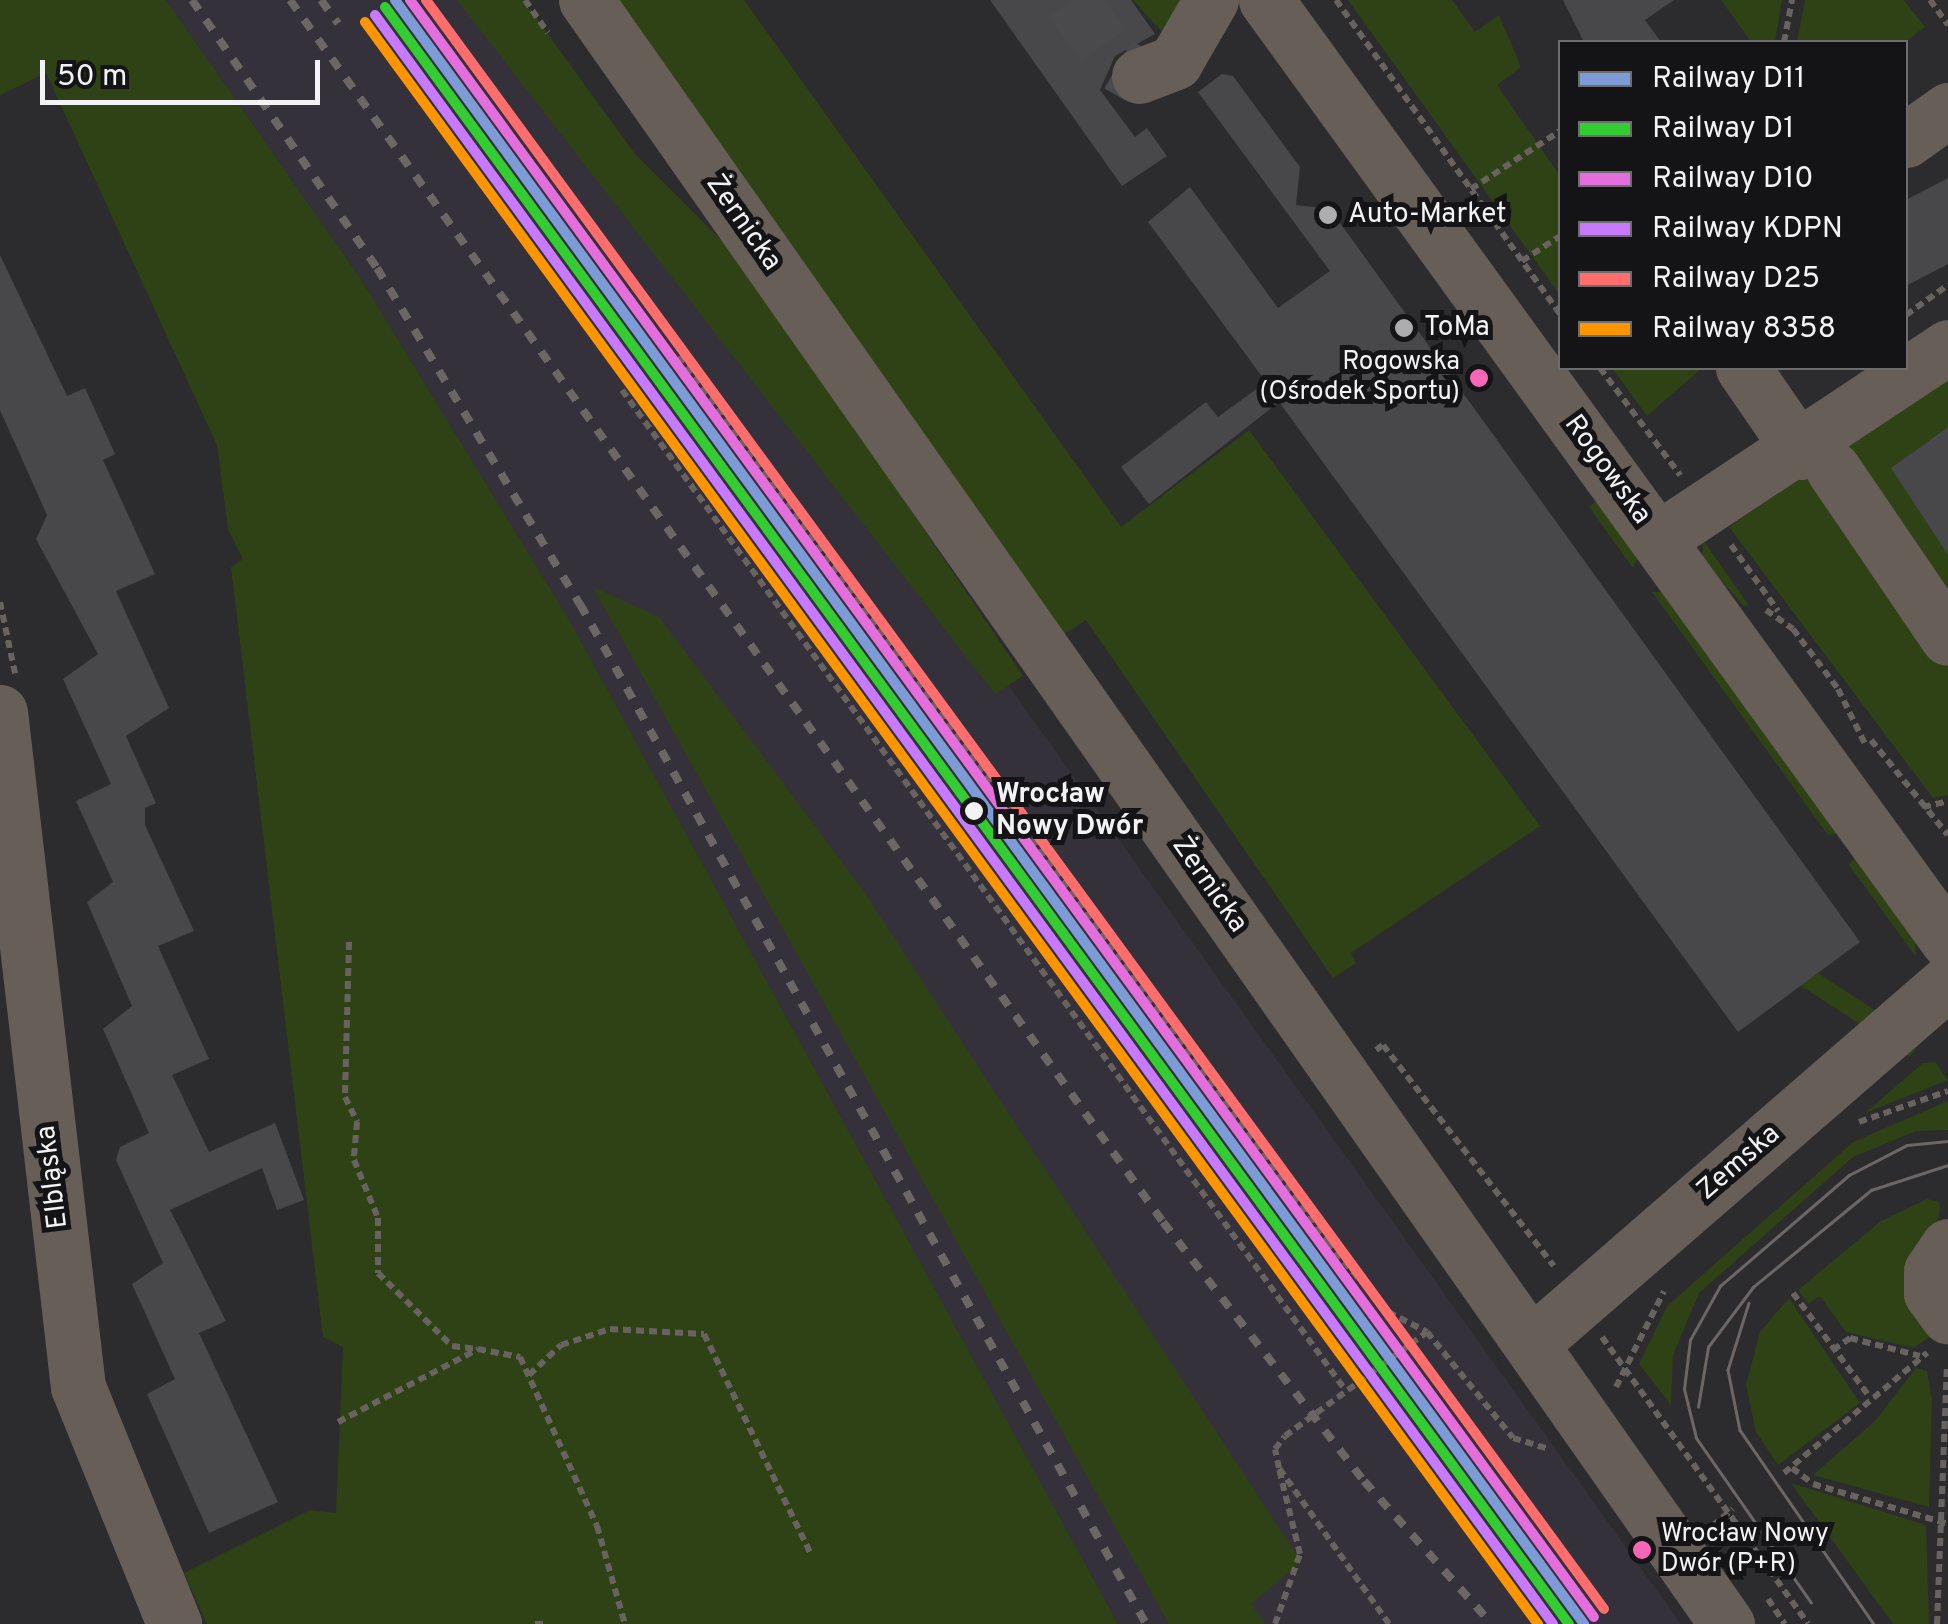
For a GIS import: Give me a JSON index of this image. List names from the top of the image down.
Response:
{
  "streets": {
    "street": [
      "Żernicka",
      "Rogowska",
      "Zemska",
      "Elbląska"
    ]
  },
  "crossings": [
    ["Żernicka", "Zemska"]
  ],
  "places": [
    "Auto-Market",
    "ToMa",
    "Rogowska (Ośrodek Sportu)",
    "Wrocław Nowy Dwór",
    "Wrocław Nowy Dwór (P+R)"
  ],
  "lines": [
    "rail line D11",
    "rail line D10",
    "rail line D25",
    "rail line D1",
    "rail line KDPN",
    "rail line 8358"
  ],
  "legend": [
    "Railway D11",
    "Railway D1",
    "Railway D10",
    "Railway KDPN",
    "Railway D25",
    "Railway 8358"
  ],
  "scale_bar": "50 m"
}
